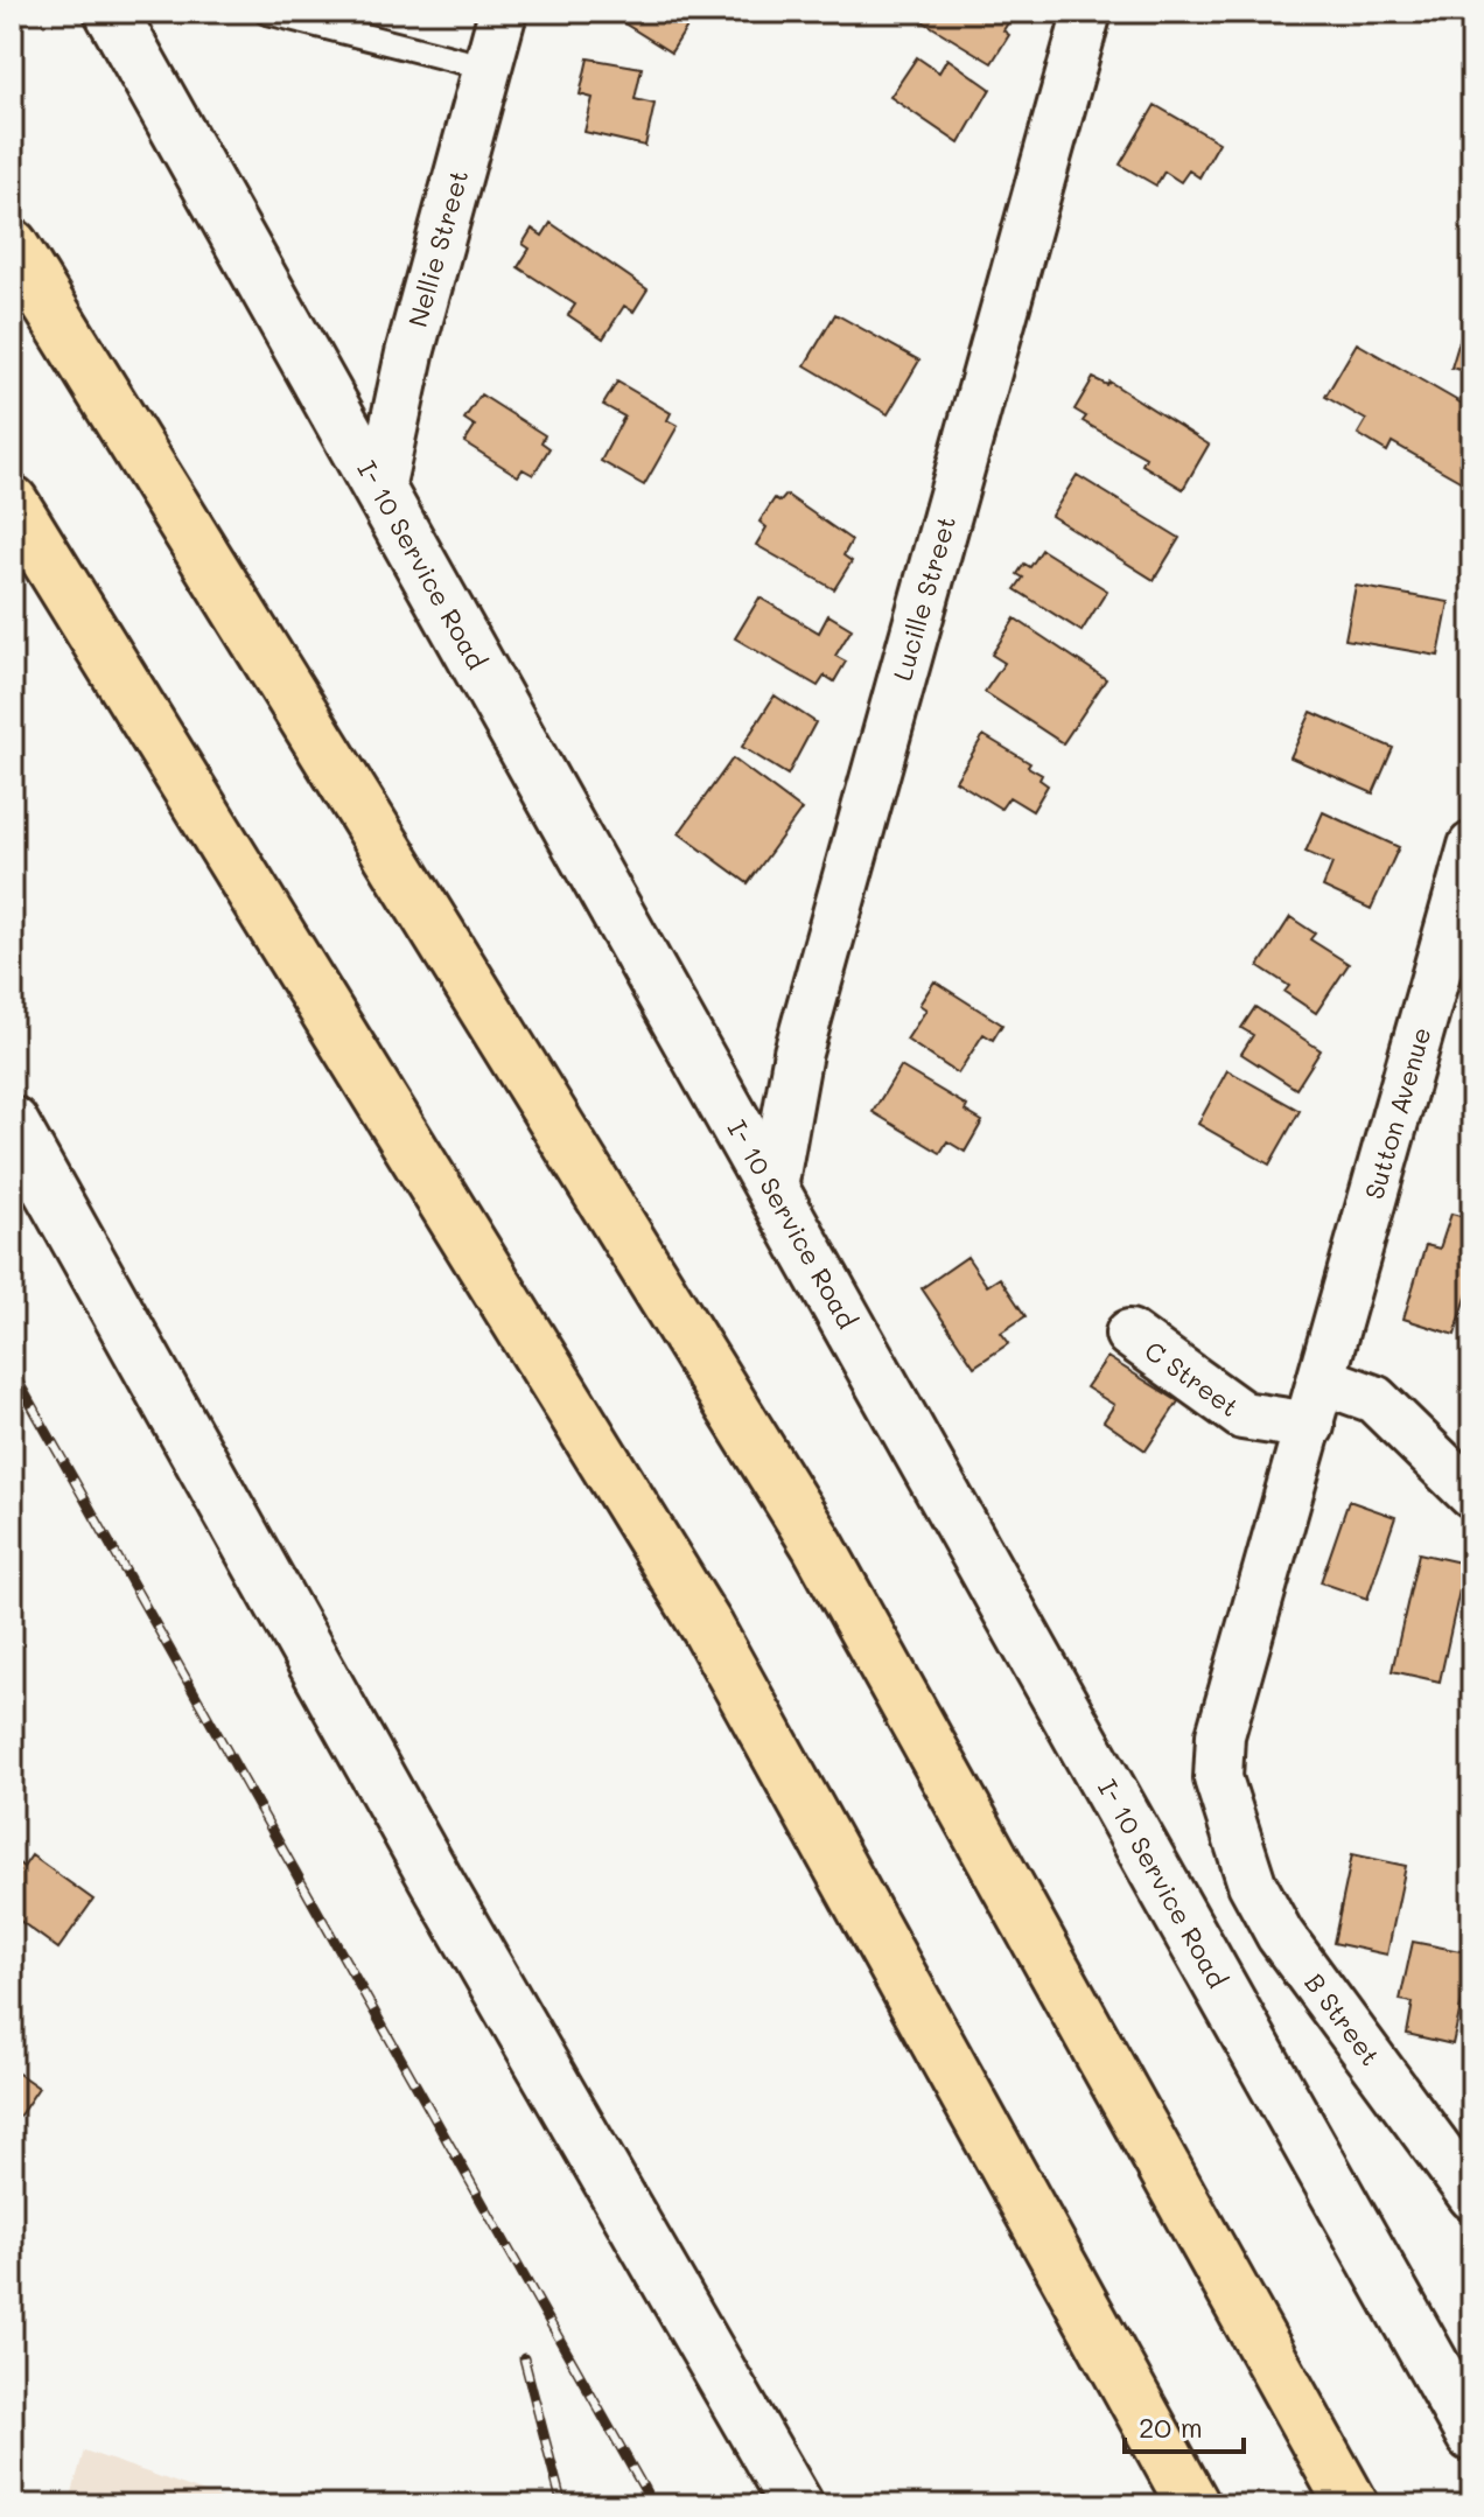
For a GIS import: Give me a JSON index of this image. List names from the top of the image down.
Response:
{
  "streets": {
    "main road": ["I- 10 Service Road"],
    "street": [
      "Nellie Street",
      "Lucille Street",
      "Sutton Avenue",
      "C Street",
      "B Street"
    ]
  },
  "crossings": [
    ["Nellie Street", "I- 10 Service Road"],
    ["I- 10 Service Road", "Lucille Street"],
    ["Sutton Avenue", "C Street"],
    ["Sutton Avenue", "B Street"],
    ["C Street", "B Street"]
  ],
  "scale_bar": "20 m"
}
